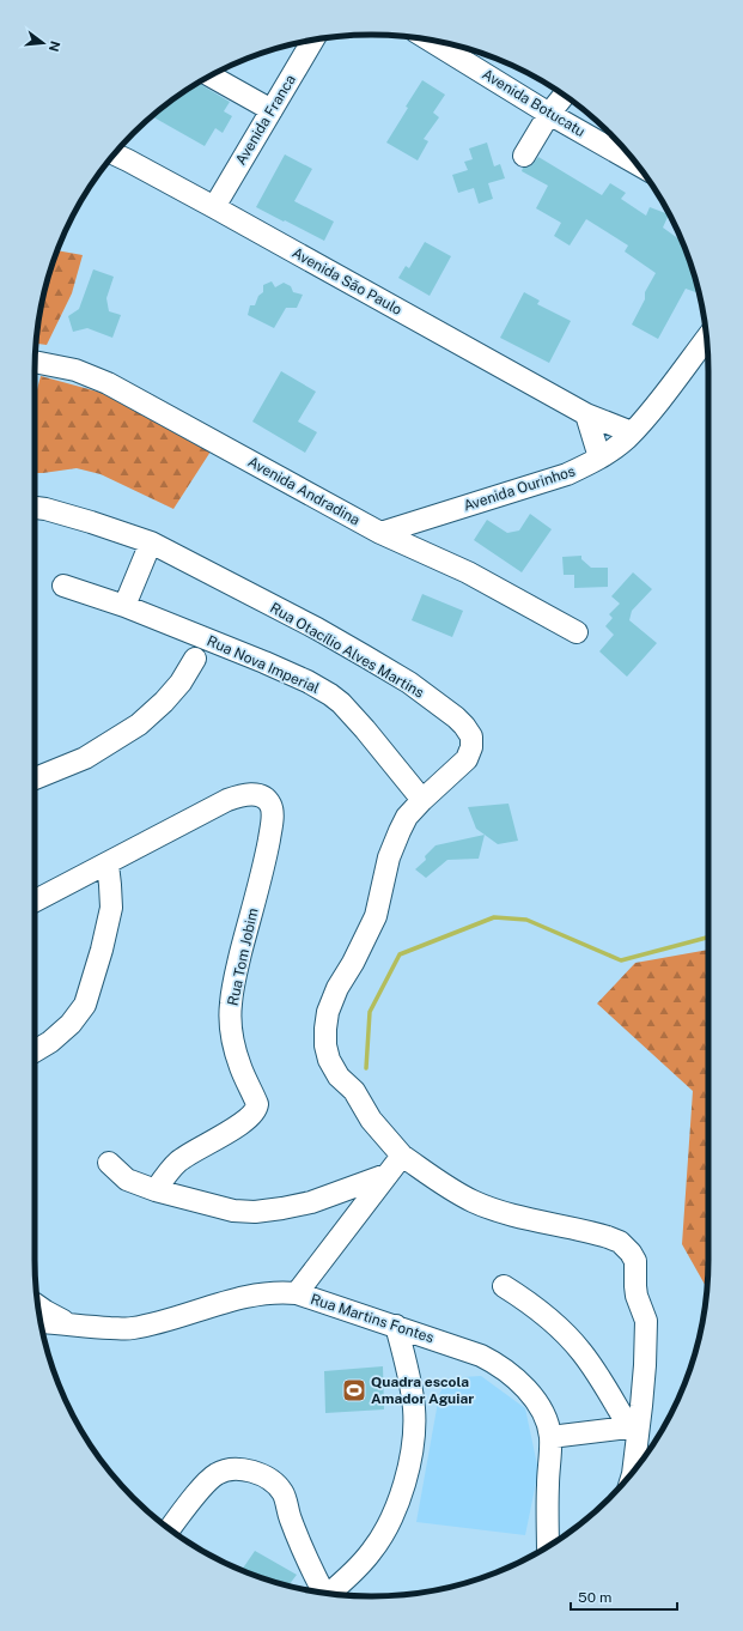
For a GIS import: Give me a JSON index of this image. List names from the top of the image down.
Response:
{
  "streets": {
    "street": [
      "Avenida Botucatu",
      "Avenida Franca",
      "Avenida São Paulo",
      "Avenida Ourinhos",
      "Avenida Andradina",
      "Rua Otacílio Alves Martins",
      "Rua Nova Imperial",
      "Rua Tom Jobim",
      "Rua Martins Fontes"
    ]
  },
  "crossings": [
    ["Avenida Franca", "Avenida São Paulo"],
    ["Avenida São Paulo", "Avenida Ourinhos"],
    ["Avenida Ourinhos", "Avenida Andradina"],
    ["Rua Otacílio Alves Martins", "Rua Nova Imperial"]
  ],
  "places": {
    "sports": ["Quadra escola Amador Aguiar"]
  },
  "scale_bar": "50 m",
  "north": "right"
}
